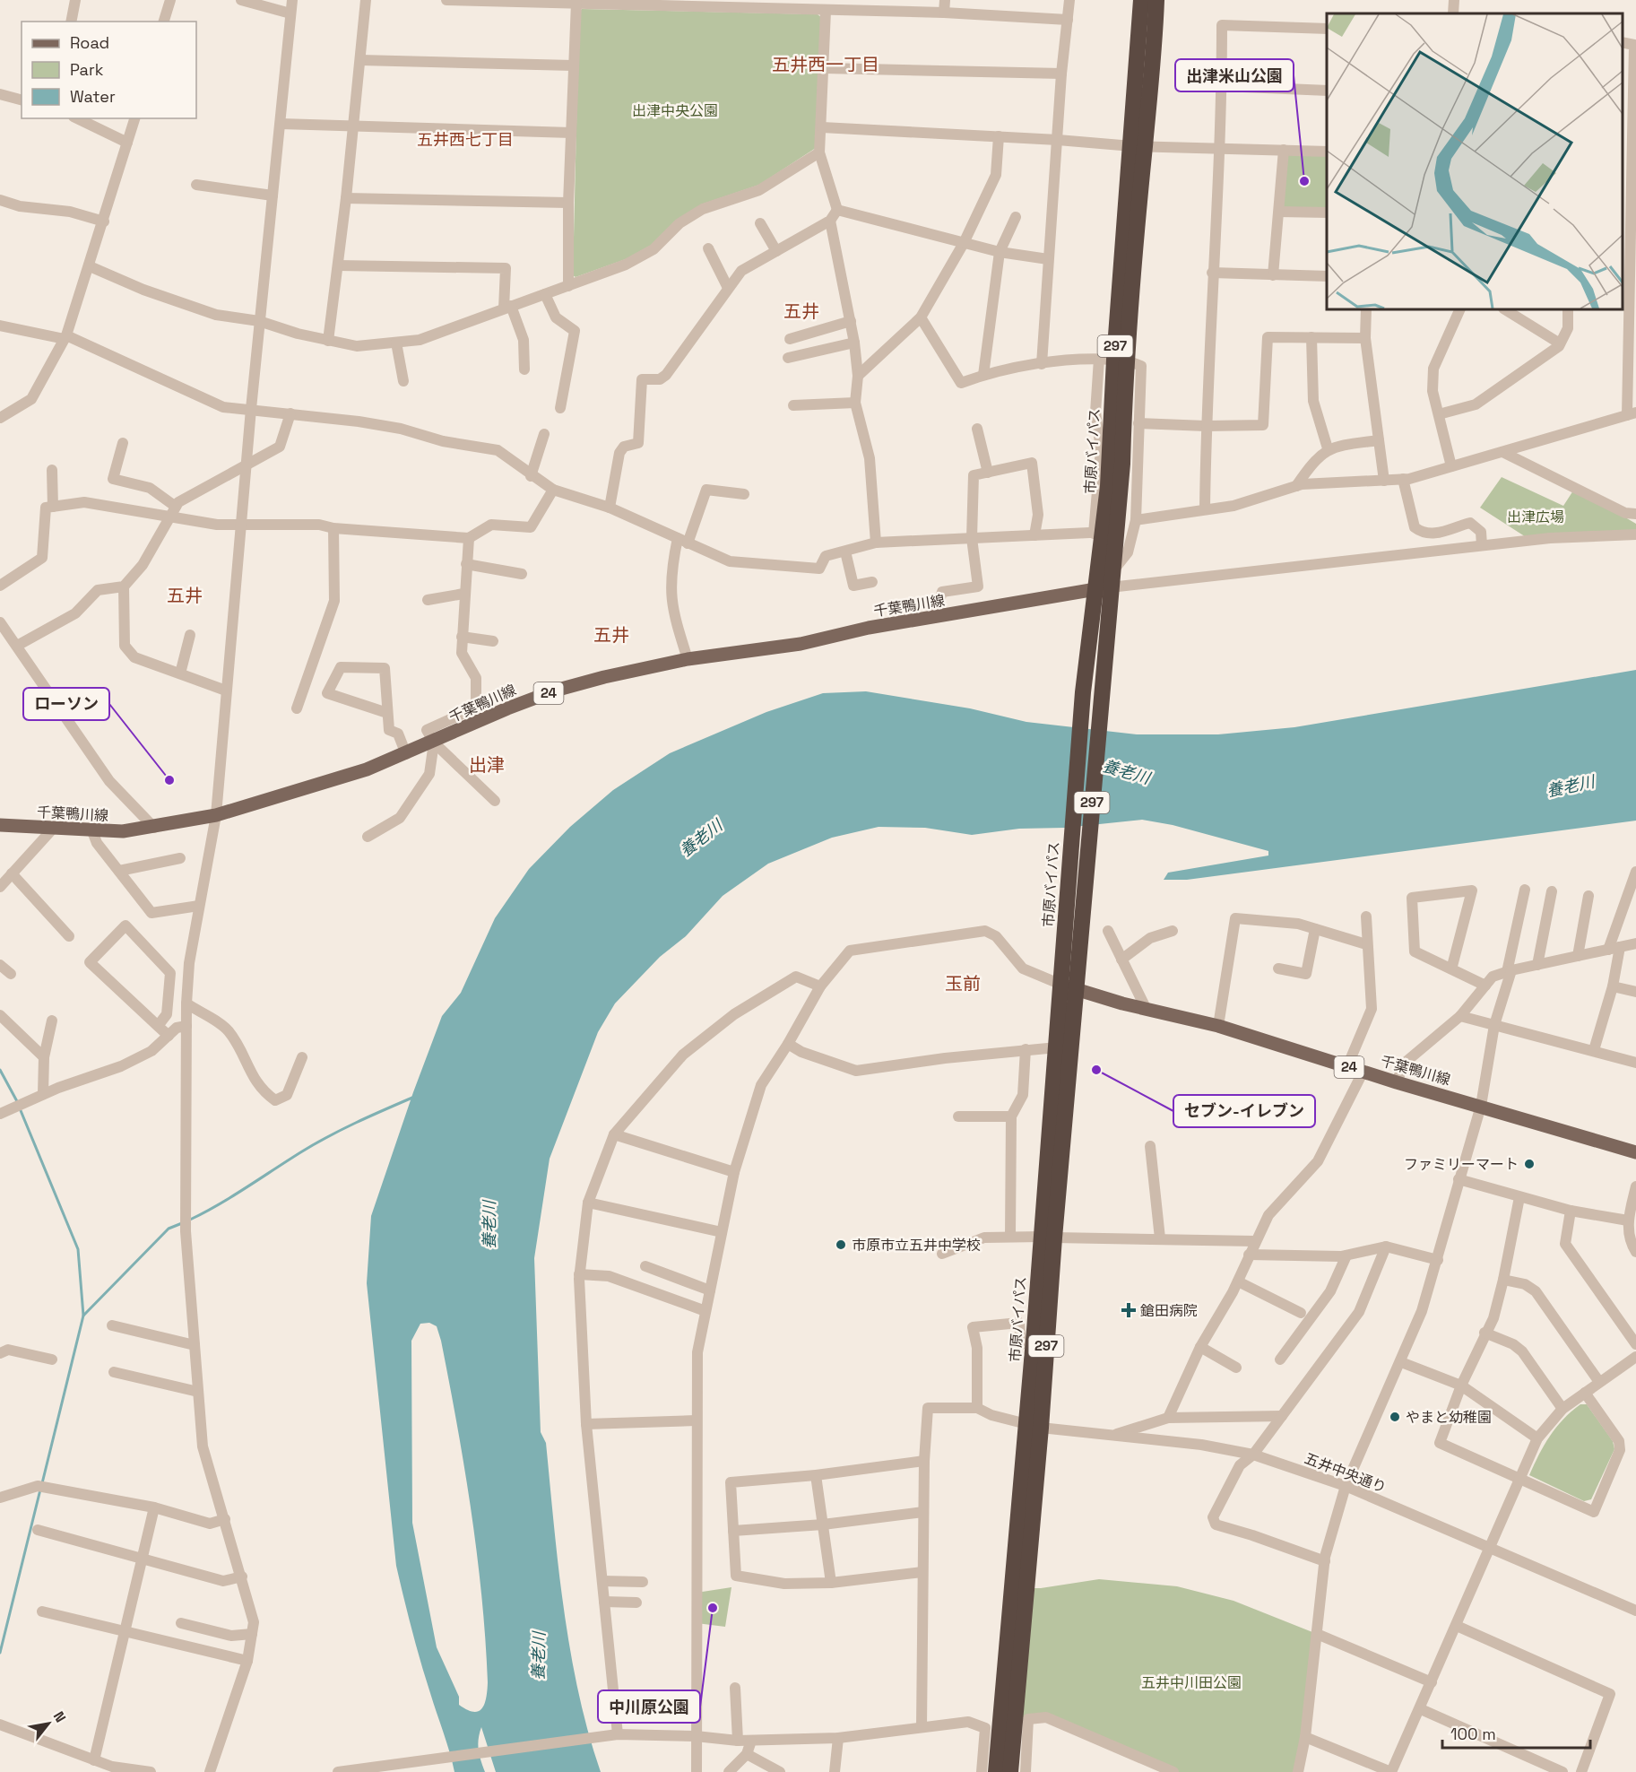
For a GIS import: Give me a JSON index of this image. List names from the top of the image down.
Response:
{
  "streets": {
    "highway": ["297", "市原バイパス"],
    "main road": ["千葉鴨川線", "24"],
    "street": ["五井中央通り"]
  },
  "crossings": [
    ["市原バイパス", "千葉鴨川線"],
    ["市原バイパス", "五井中央通り"]
  ],
  "districts": [
    "五井西一丁目",
    "五井西七丁目",
    "五井",
    "五井",
    "五井",
    "出津",
    "玉前"
  ],
  "water": ["養老川"],
  "parks": ["出津中央公園", "出津広場", "五井中川田公園"],
  "places": {
    "other": [
      "出津米山公園",
      "ローソン",
      "セブン-イレブン",
      "ファミリーマート",
      "市原市立五井中学校",
      "やまと幼稚園",
      "中川原公園"
    ],
    "health": ["鎗田病院"]
  },
  "legend": ["Road", "Park", "Water"],
  "scale_bar": "100 m",
  "north": "top right"
}
